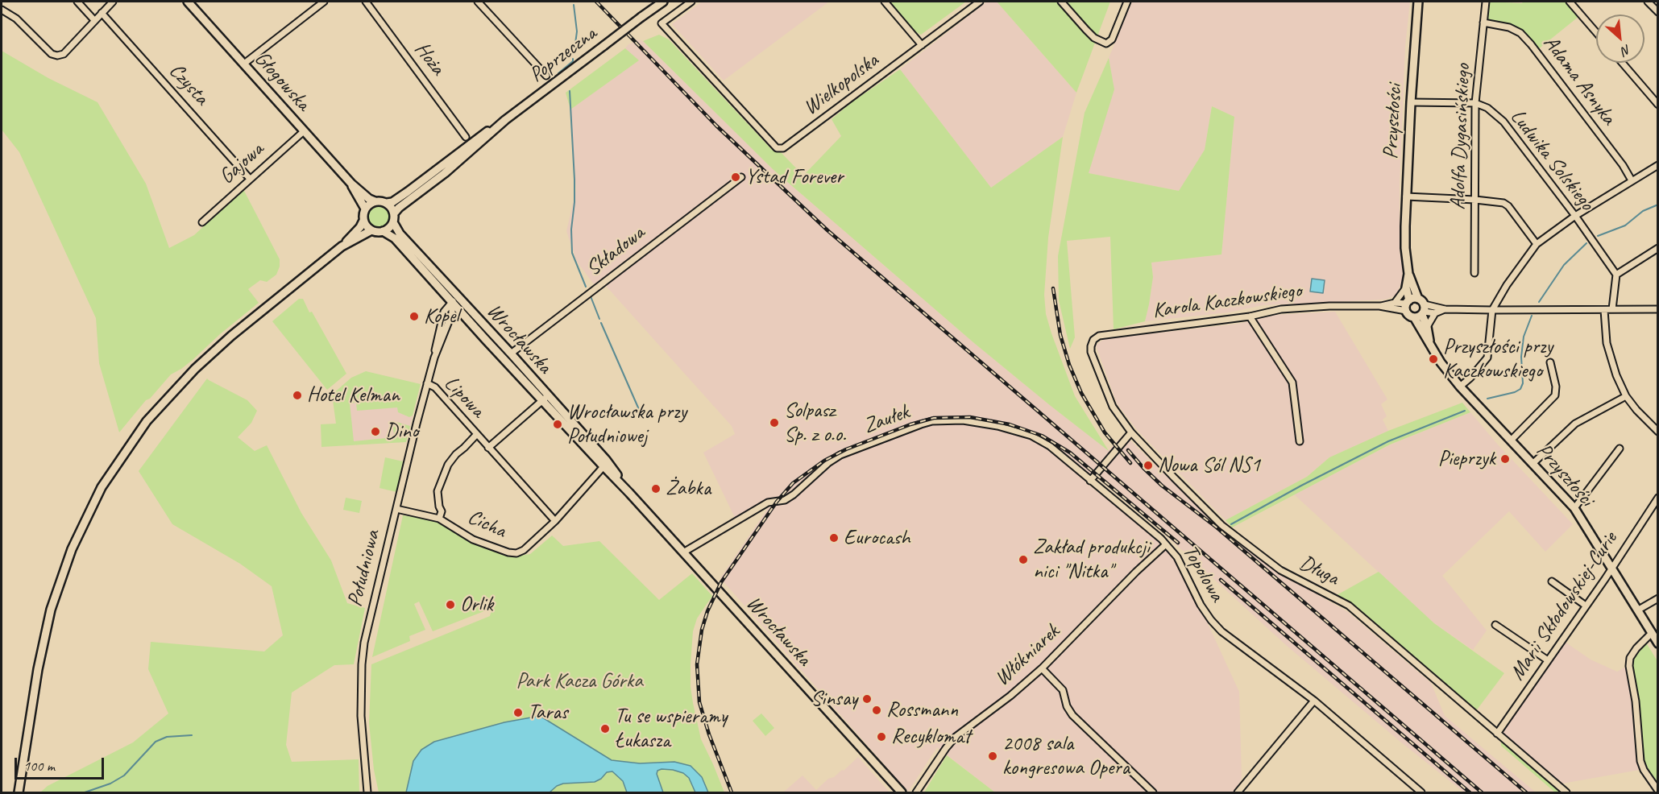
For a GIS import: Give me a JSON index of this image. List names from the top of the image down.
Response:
{
  "streets": {
    "street": [
      "Poprzeczna",
      "Hoża",
      "Adama Asnyka",
      "Głogowska",
      "Czysta",
      "Wielkopolska",
      "Przyszłości",
      "Adolfa Dygasińskiego",
      "Ludwika Solskiego",
      "Gajowa",
      "Składowa",
      "Karola Kaczkowskiego",
      "Wrocławska",
      "Lipowa",
      "Zaułek",
      "Cicha",
      "Południowa",
      "Długa",
      "Topolowa",
      "Marii Skłodowskiej-Curie",
      "Włókniarek"
    ]
  },
  "crossings": [
    ["Poprzeczna", "Głogowska"],
    ["Adama Asnyka", "Adolfa Dygasińskiego"],
    ["Głogowska", "Gajowa"],
    ["Czysta", "Gajowa"],
    ["Przyszłości", "Marii Skłodowskiej-Curie"],
    ["Adolfa Dygasińskiego", "Ludwika Solskiego"],
    ["Składowa", "Wrocławska"],
    ["Karola Kaczkowskiego", "Długa"],
    ["Wrocławska", "Lipowa"],
    ["Wrocławska", "Zaułek"],
    ["Wrocławska", "Cicha"],
    ["Wrocławska", "Południowa"],
    ["Lipowa", "Cicha"],
    ["Lipowa", "Południowa"],
    ["Zaułek", "Topolowa"],
    ["Cicha", "Południowa"],
    ["Długa", "Marii Skłodowskiej-Curie"],
    ["Topolowa", "Włókniarek"]
  ],
  "parks": ["Park Kacza Górka"],
  "places": [
    "Ystad Forever",
    "Kopel",
    "Przyszłości przy Kaczkowskiego",
    "Hotel Kelman",
    "Solpasz Sp. z o.o.",
    "Wrocławska przy Południowej",
    "Dino",
    "Pieprzyk",
    "Nowa Sól NS1",
    "Żabka",
    "Eurocash",
    "Zakład produkcji nici \"Nitka\"",
    "Orlik",
    "Sinsay",
    "Rossmann",
    "Taras",
    "Tu se wspieramy Łukasza",
    "Recyklomat",
    "2008 sala kongresowa Opera"
  ],
  "scale_bar": "100 m",
  "north": "bottom right"
}
